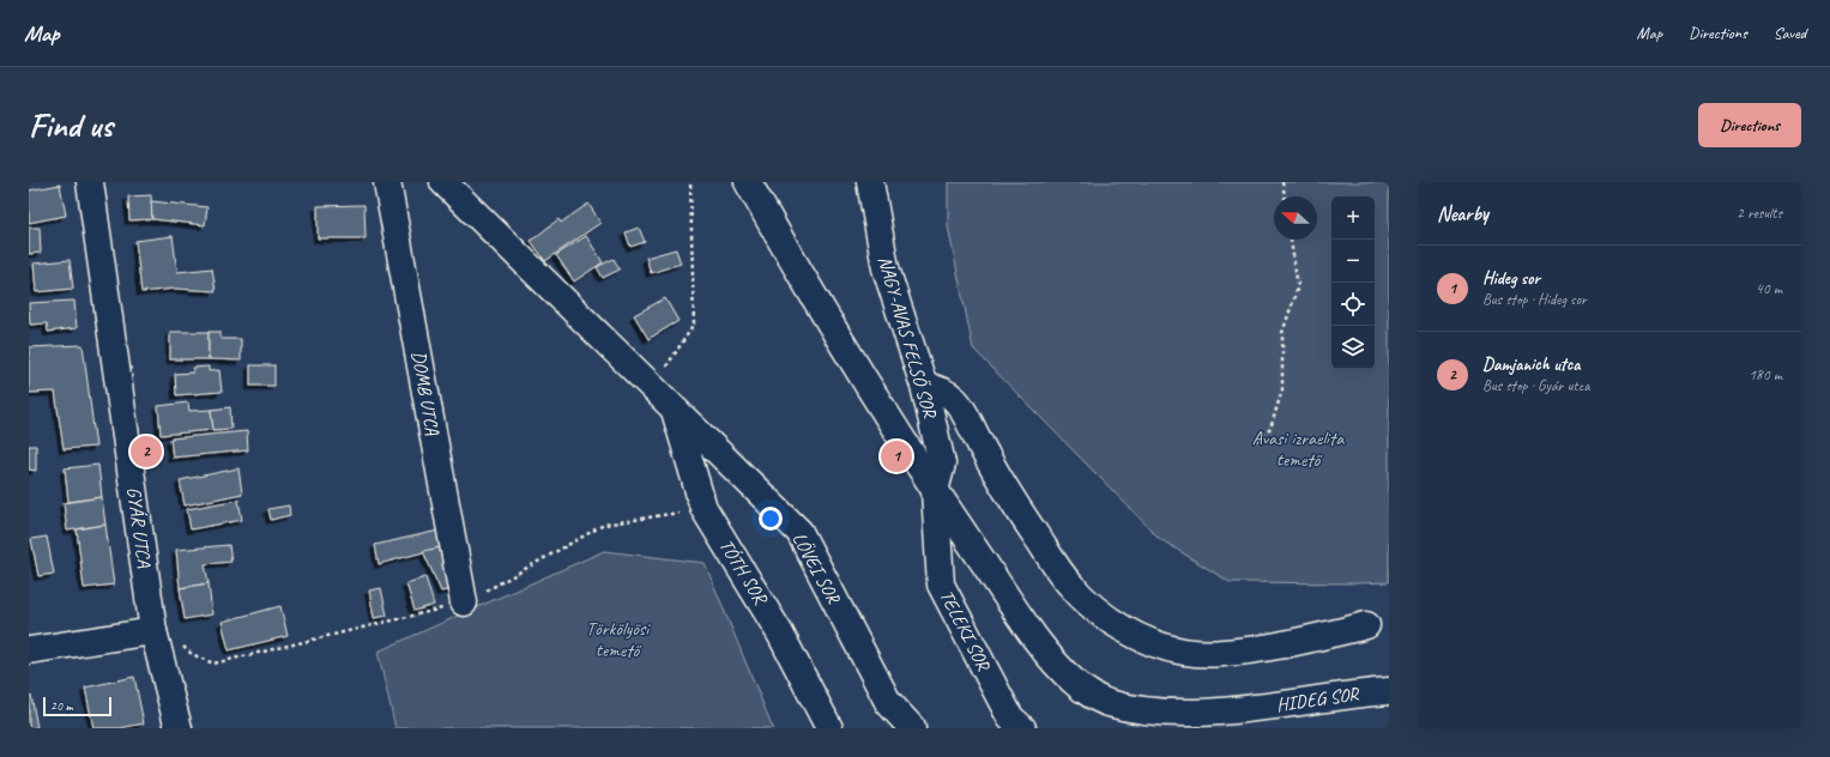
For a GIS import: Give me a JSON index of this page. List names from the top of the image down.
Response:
{
  "streets": {
    "street": [
      "NAGY-AVAS FELSŐ SOR",
      "DOMB UTCA",
      "GYÁR UTCA",
      "LÖVEI SOR",
      "TÓTH SOR",
      "TELEKI SOR",
      "HIDEG SOR"
    ]
  },
  "crossings": [
    ["NAGY-AVAS FELSŐ SOR", "TELEKI SOR"],
    ["NAGY-AVAS FELSŐ SOR", "HIDEG SOR"],
    ["LÖVEI SOR", "TÓTH SOR"],
    ["TELEKI SOR", "HIDEG SOR"]
  ],
  "parks": ["Avasi izraelita temető", "Törkölyösi temető"],
  "scale_bar": "20 m",
  "north": "left",
  "page": {
    "header": "Map",
    "nav": ["Map", "Directions", "Saved"],
    "buttons": "Directions",
    "title": "Find us",
    "heading": ["Nearby", "2 results"],
    "map_buttons": ["+", "−"],
    "list": [
      {
        "mark": "1",
        "name": "Hideg sor",
        "note": "Bus stop · Hideg sor",
        "value": "40 m"
      },
      {
        "mark": "2",
        "name": "Damjanich utca",
        "note": "Bus stop · Gyár utca",
        "value": "180 m"
      }
    ],
    "pins": ["2", "1"],
    "scale": "20 m"
  }
}
